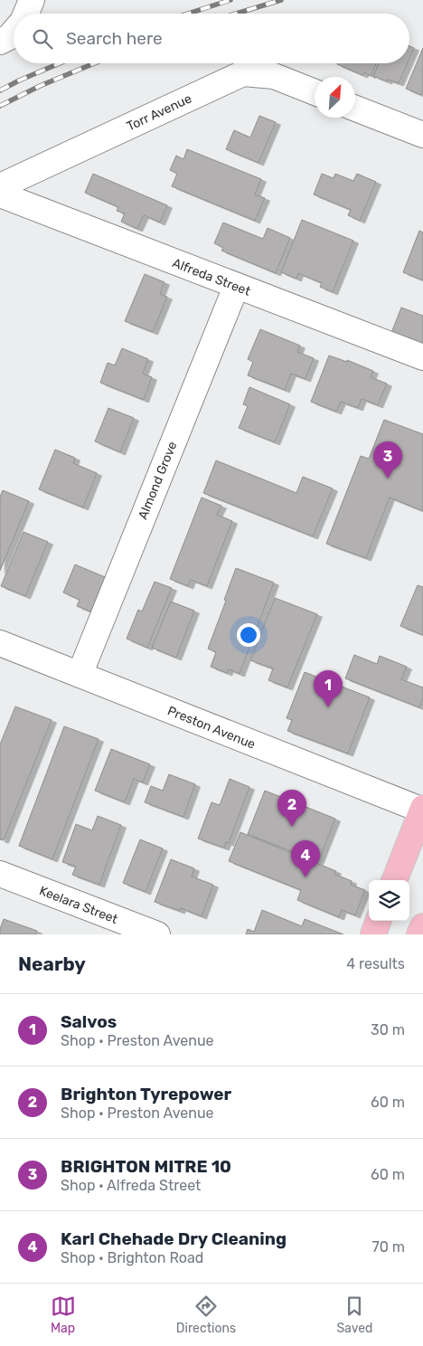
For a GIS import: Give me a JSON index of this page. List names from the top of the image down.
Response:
{
  "streets": {
    "street": [
      "Torr Avenue",
      "Alfreda Street",
      "Almond Grove",
      "Preston Avenue",
      "Keelara Street"
    ]
  },
  "crossings": [
    ["Alfreda Street", "Almond Grove"],
    ["Almond Grove", "Preston Avenue"]
  ],
  "north": "top right",
  "page": {
    "search": "Search here",
    "pins": [
      "3",
      "1",
      "2",
      "4"
    ],
    "heading": ["Nearby", "4 results"],
    "list": [
      {
        "mark": "1",
        "name": "Salvos",
        "note": "Shop · Preston Avenue",
        "value": "30 m"
      },
      {
        "mark": "2",
        "name": "Brighton Tyrepower",
        "note": "Shop · Preston Avenue",
        "value": "60 m"
      },
      {
        "mark": "3",
        "name": "BRIGHTON MITRE 10",
        "note": "Shop · Alfreda Street",
        "value": "60 m"
      },
      {
        "mark": "4",
        "name": "Karl Chehade Dry Cleaning",
        "note": "Shop · Brighton Road",
        "value": "70 m"
      }
    ],
    "nav": ["Map", "Directions", "Saved"]
  }
}
